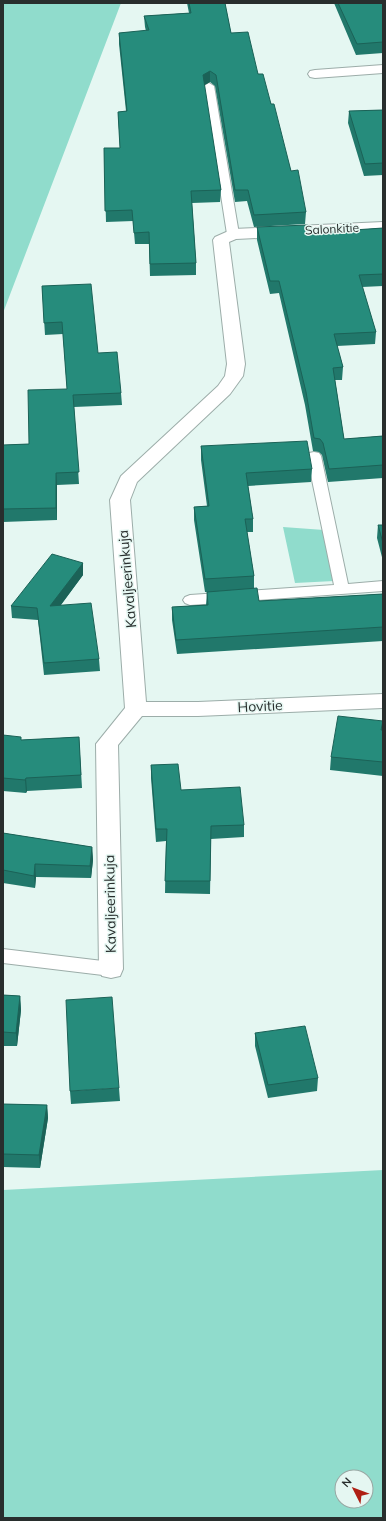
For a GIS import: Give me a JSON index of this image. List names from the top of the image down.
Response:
{
  "streets": {
    "street": ["Salonkitie", "Kavaljeerinkuja", "Hovitie"]
  },
  "crossings": [
    ["Salonkitie", "Kavaljeerinkuja"],
    ["Kavaljeerinkuja", "Hovitie"]
  ],
  "north": "top left"
}
